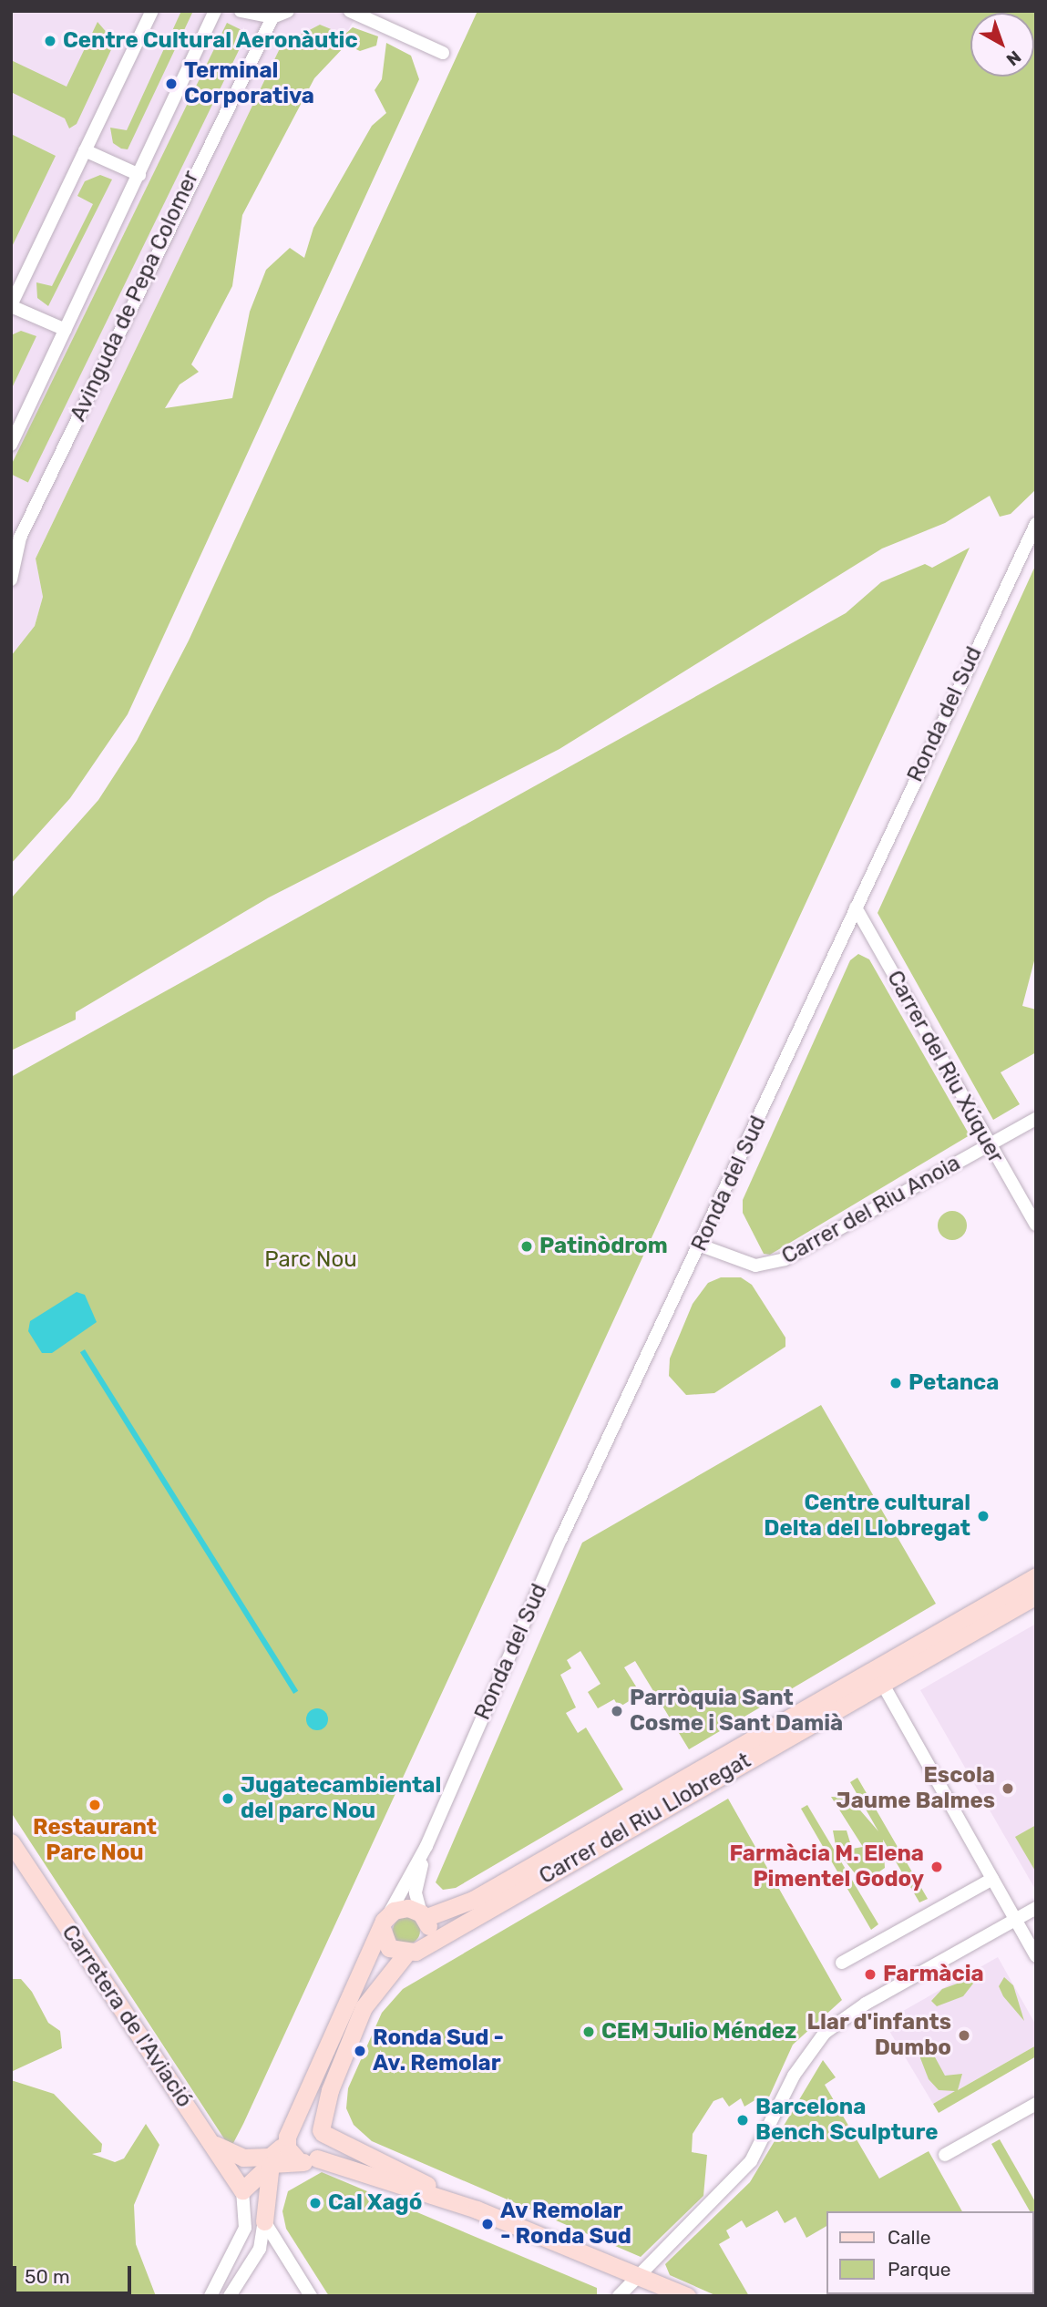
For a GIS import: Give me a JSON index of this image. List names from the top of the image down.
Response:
{
  "streets": {
    "street": [
      "Avinguda de Pepa Colomer",
      "Ronda del Sud",
      "Carrer del Riu Xúquer",
      "Carrer del Riu Anoia",
      "Carrer del Riu Llobregat",
      "Carretera de l'Aviació"
    ]
  },
  "crossings": [
    ["Ronda del Sud", "Carrer del Riu Xúquer"],
    ["Ronda del Sud", "Carrer del Riu Anoia"],
    ["Ronda del Sud", "Carrer del Riu Llobregat"],
    ["Ronda del Sud", "Carretera de l'Aviació"],
    ["Carrer del Riu Xúquer", "Carrer del Riu Anoia"]
  ],
  "parks": ["Parc Nou"],
  "places": [
    "Centre Cultural Aeronàutic",
    "Terminal Corporativa",
    "Patinòdrom",
    "Petanca",
    "Centre cultural Delta del Llobregat",
    "Parròquia Sant Cosme i Sant Damià",
    "Escola Jaume Balmes",
    "Jugatecambiental del parc Nou",
    "Restaurant Parc Nou",
    "Farmàcia M. Elena Pimentel Godoy",
    "Farmàcia",
    "CEM Julio Méndez",
    "Llar d'infants Dumbo",
    "Ronda Sud - Av. Remolar",
    "Barcelona Bench Sculpture",
    "Cal Xagó",
    "Av Remolar - Ronda Sud"
  ],
  "legend": ["Calle", "Parque"],
  "scale_bar": "50 m",
  "north": "bottom right"
}
